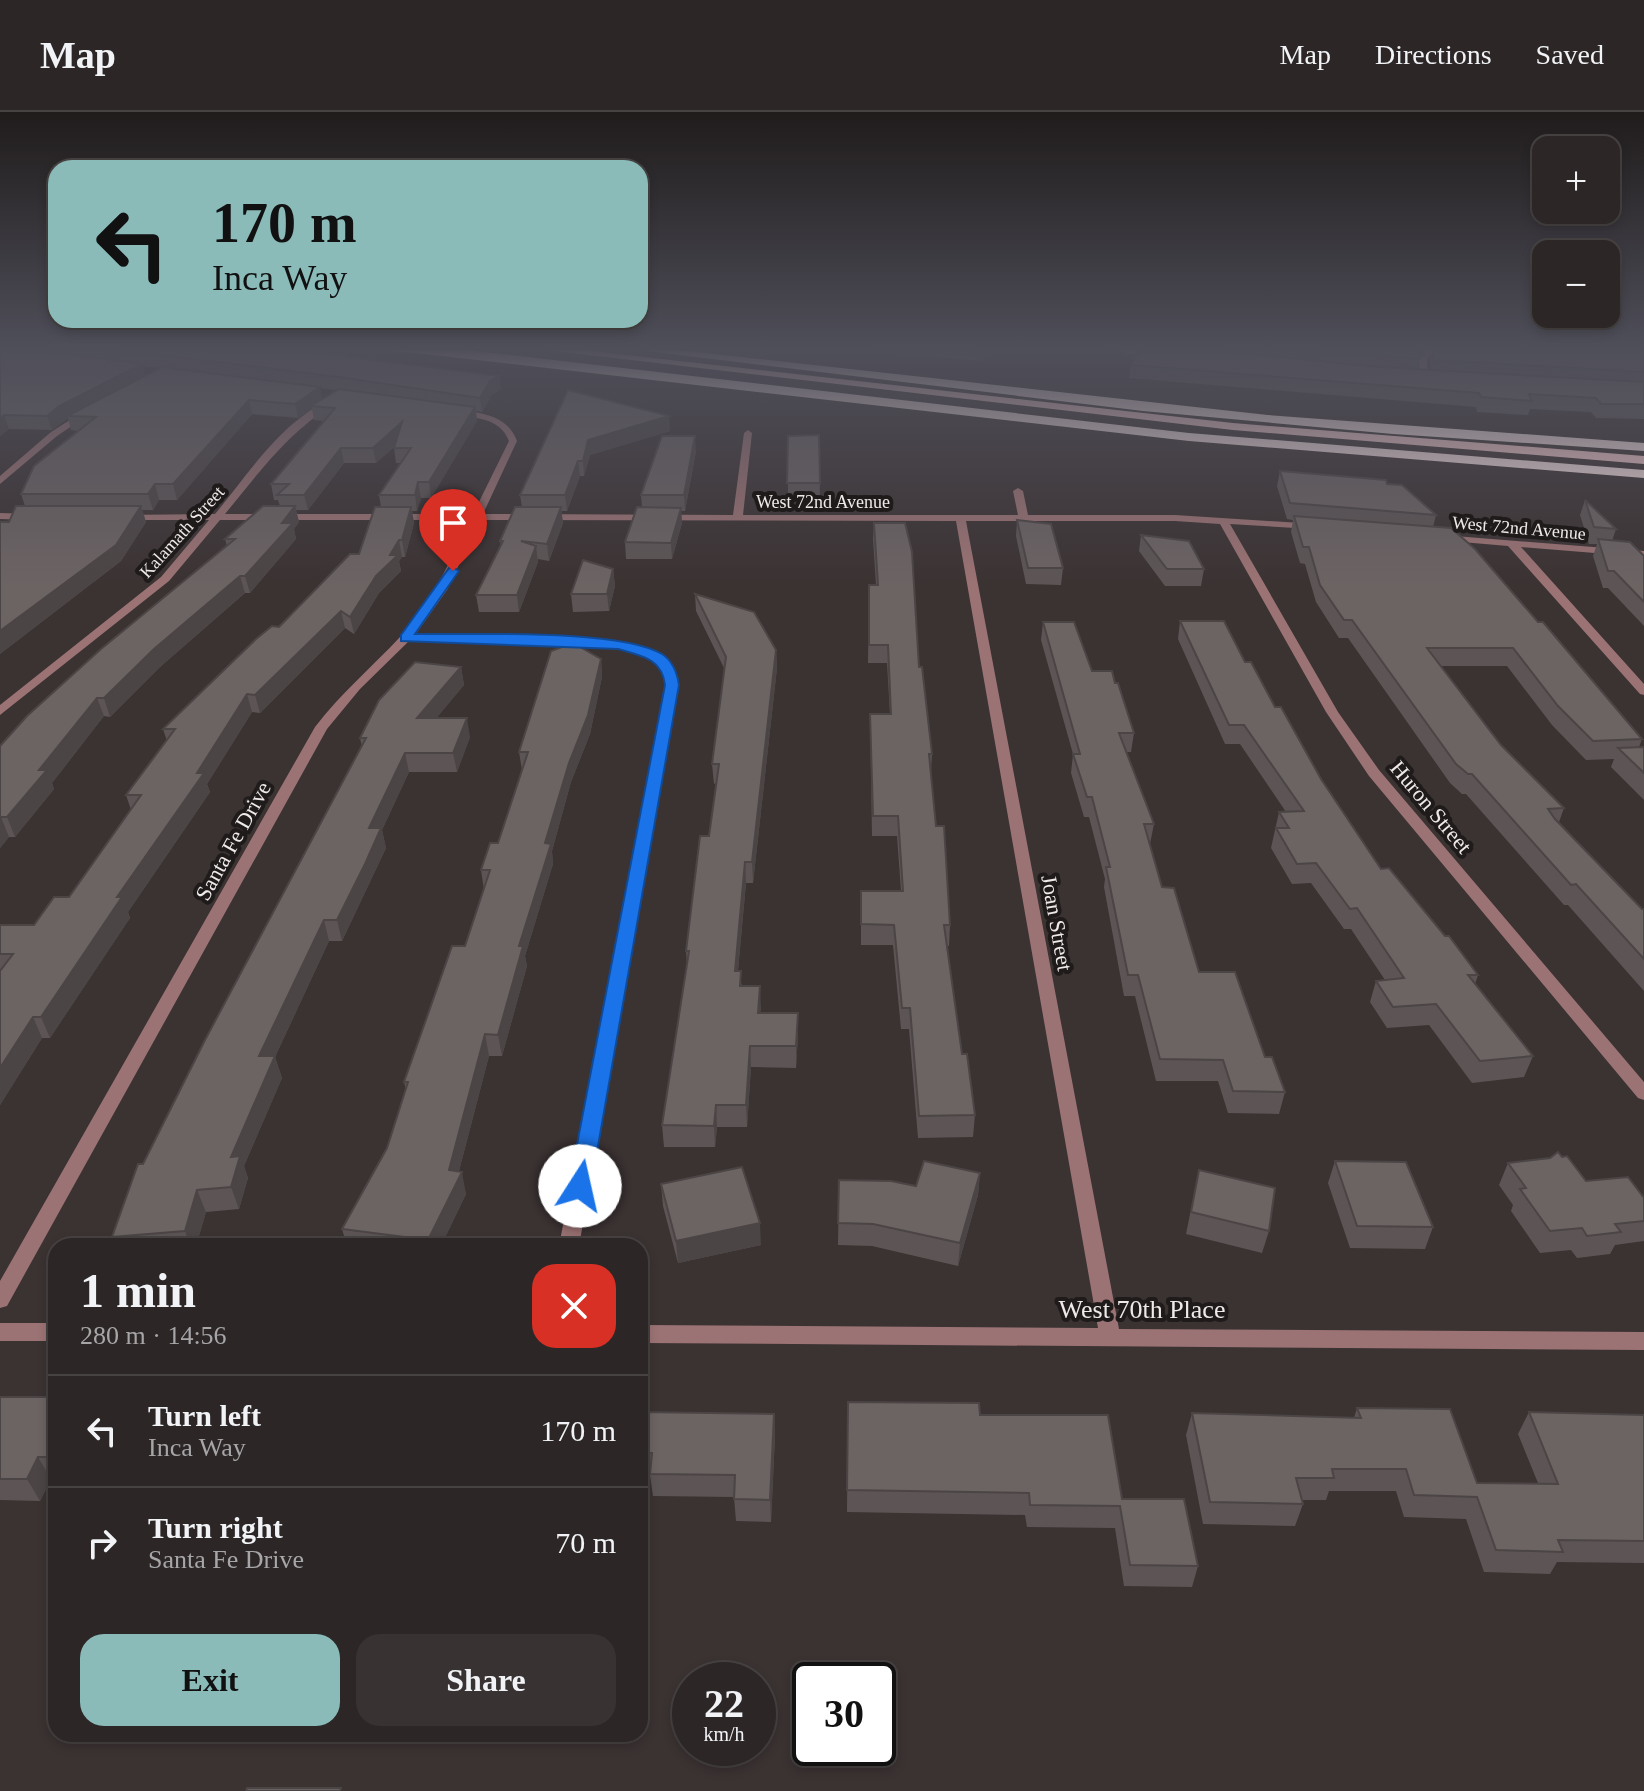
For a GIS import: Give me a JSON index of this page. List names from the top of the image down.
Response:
{
  "streets": {
    "street": [
      "West 72nd Avenue",
      "Kalamath Street",
      "Huron Street",
      "Santa Fe Drive",
      "Joan Street",
      "West 70th Place"
    ]
  },
  "crossings": [
    ["West 72nd Avenue", "Kalamath Street"],
    ["West 72nd Avenue", "Huron Street"],
    ["West 72nd Avenue", "Santa Fe Drive"],
    ["West 72nd Avenue", "Joan Street"],
    ["Joan Street", "West 70th Place"]
  ],
  "page": {
    "header": "Map",
    "nav": ["Map", "Directions", "Saved"],
    "map_buttons": ["+", "−"],
    "turn": ["170 m", "Inca Way"],
    "heading": ["1 min", "280 m · 14:56"],
    "list": [
      {
        "name": "Turn left",
        "note": "Inca Way",
        "value": "170 m"
      },
      {
        "name": "Turn right",
        "note": "Santa Fe Drive",
        "value": "70 m"
      }
    ],
    "buttons": ["Exit", "Share"],
    "speed": "22 km/h",
    "limit": "30"
  }
}
